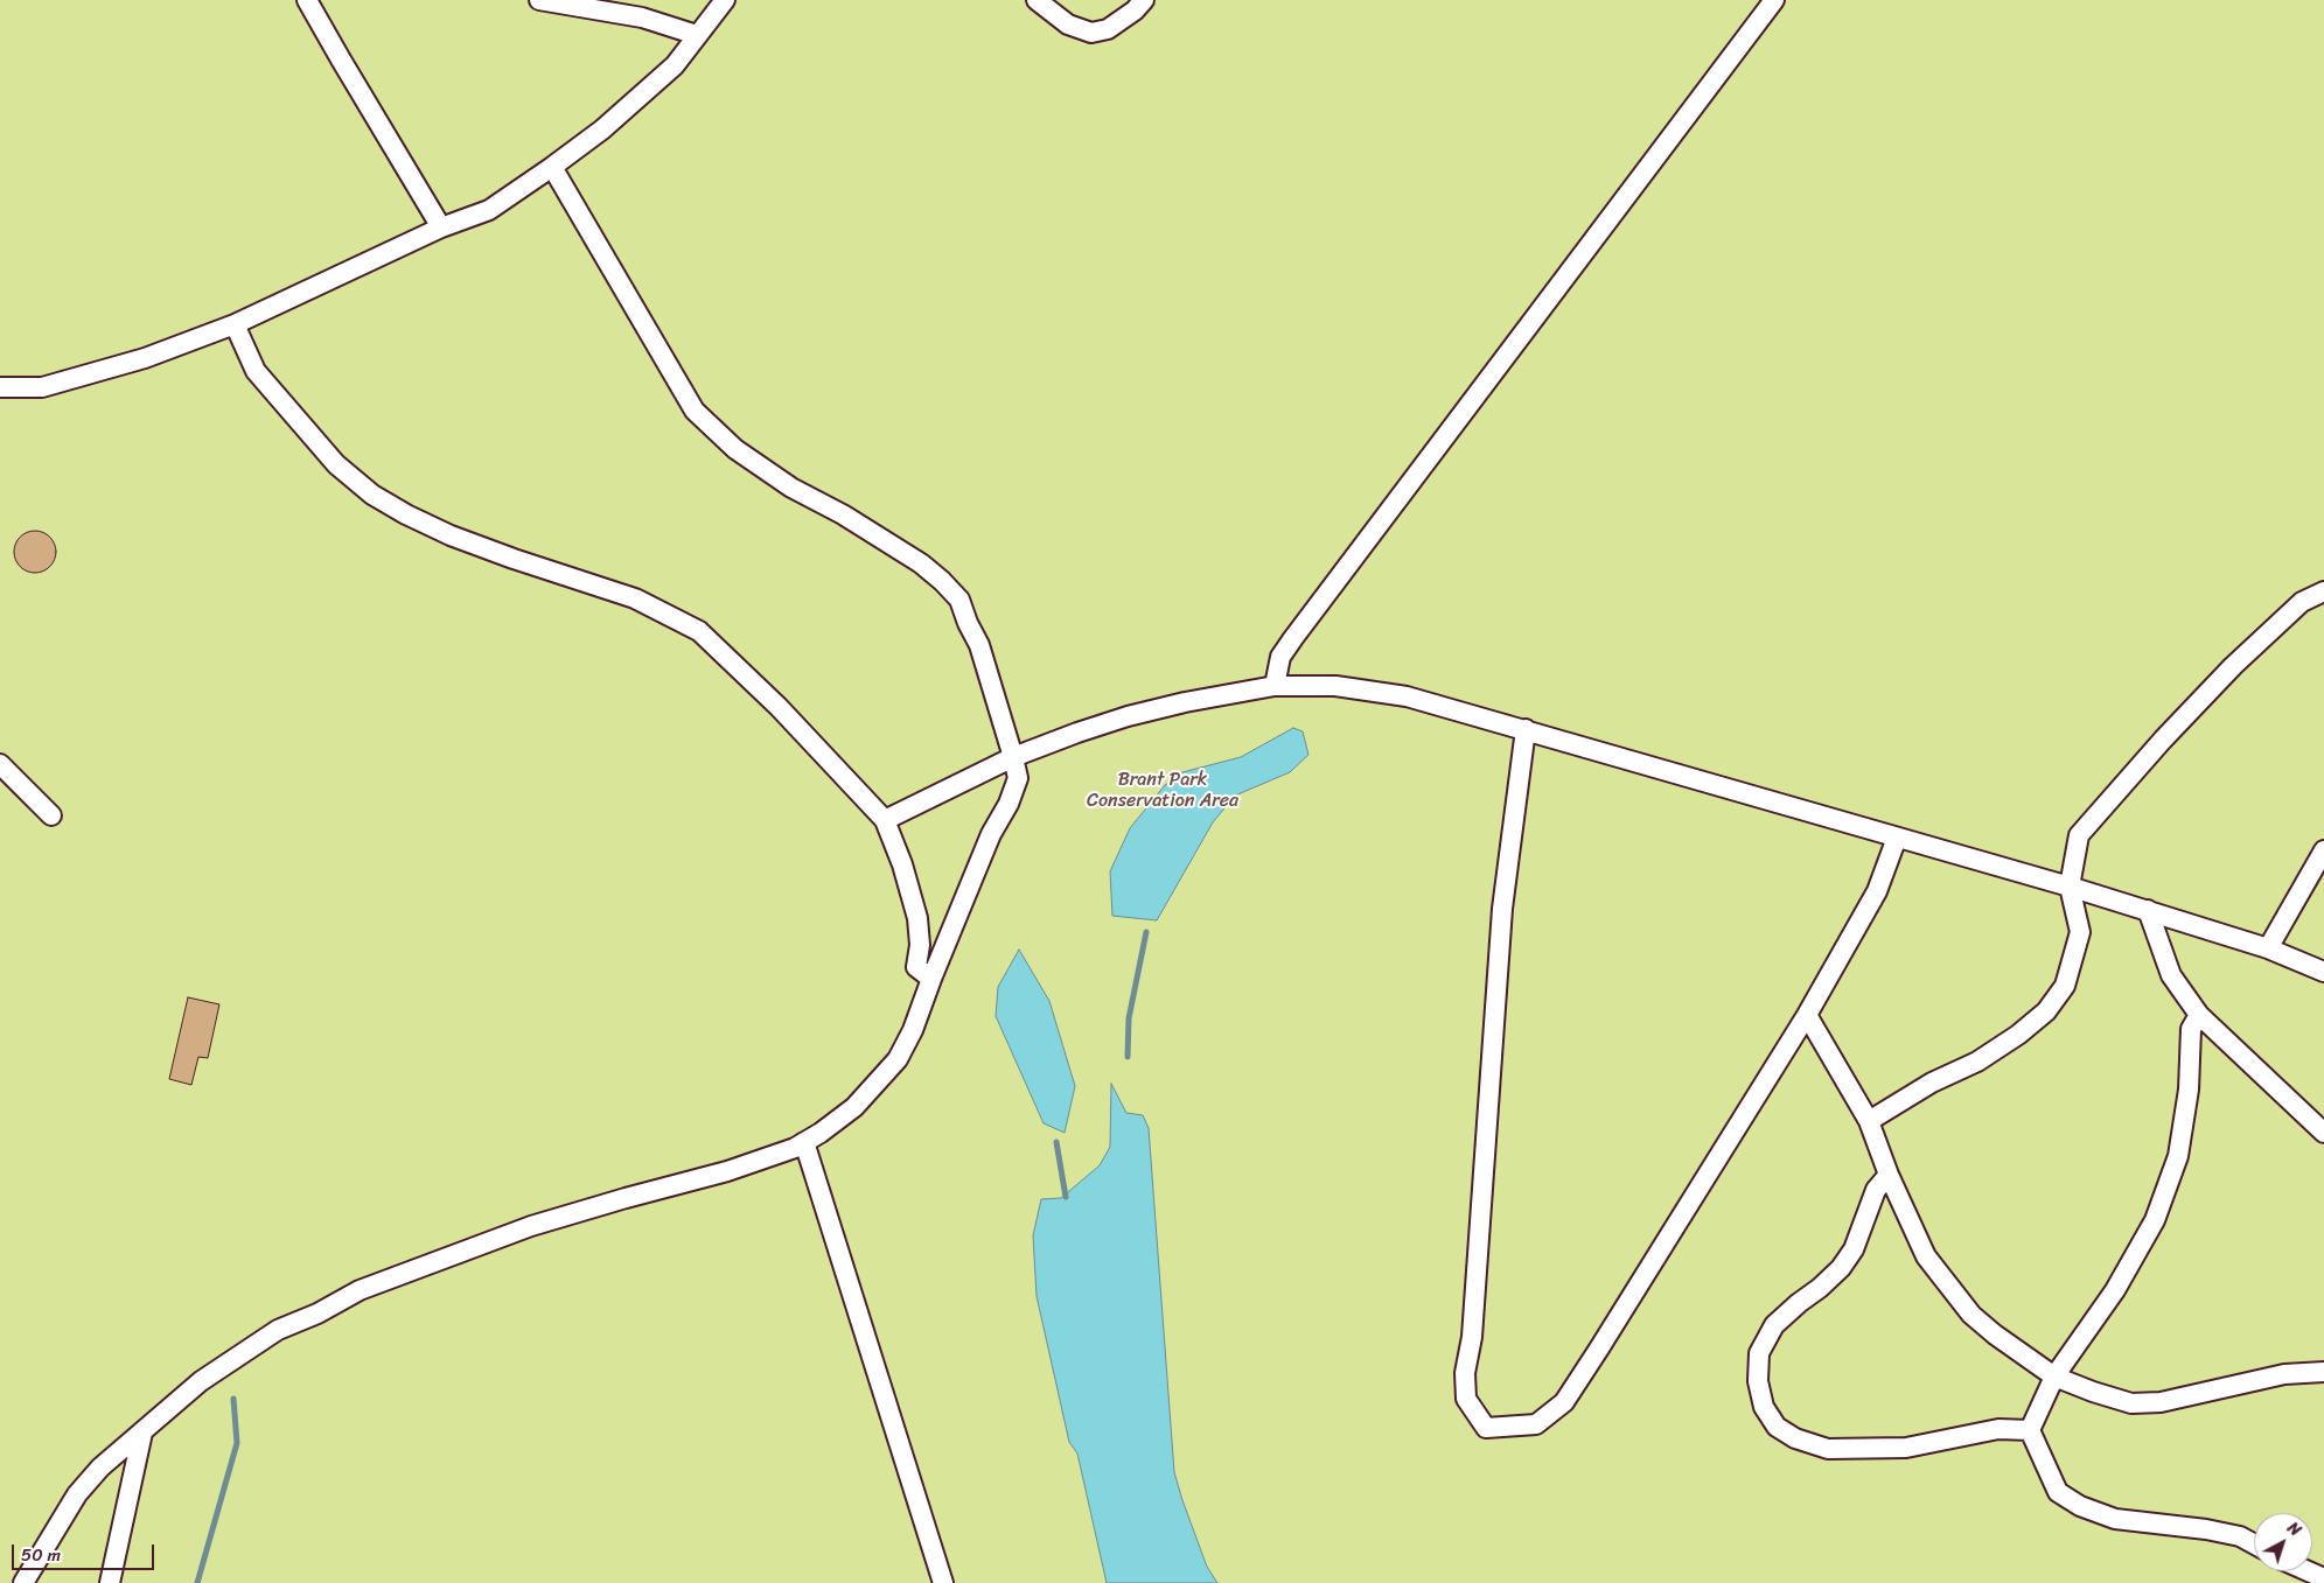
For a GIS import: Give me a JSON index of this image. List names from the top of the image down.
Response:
{
  "parks": ["Brant Park Conservation Area"],
  "scale_bar": "50 m",
  "north": "top right"
}
